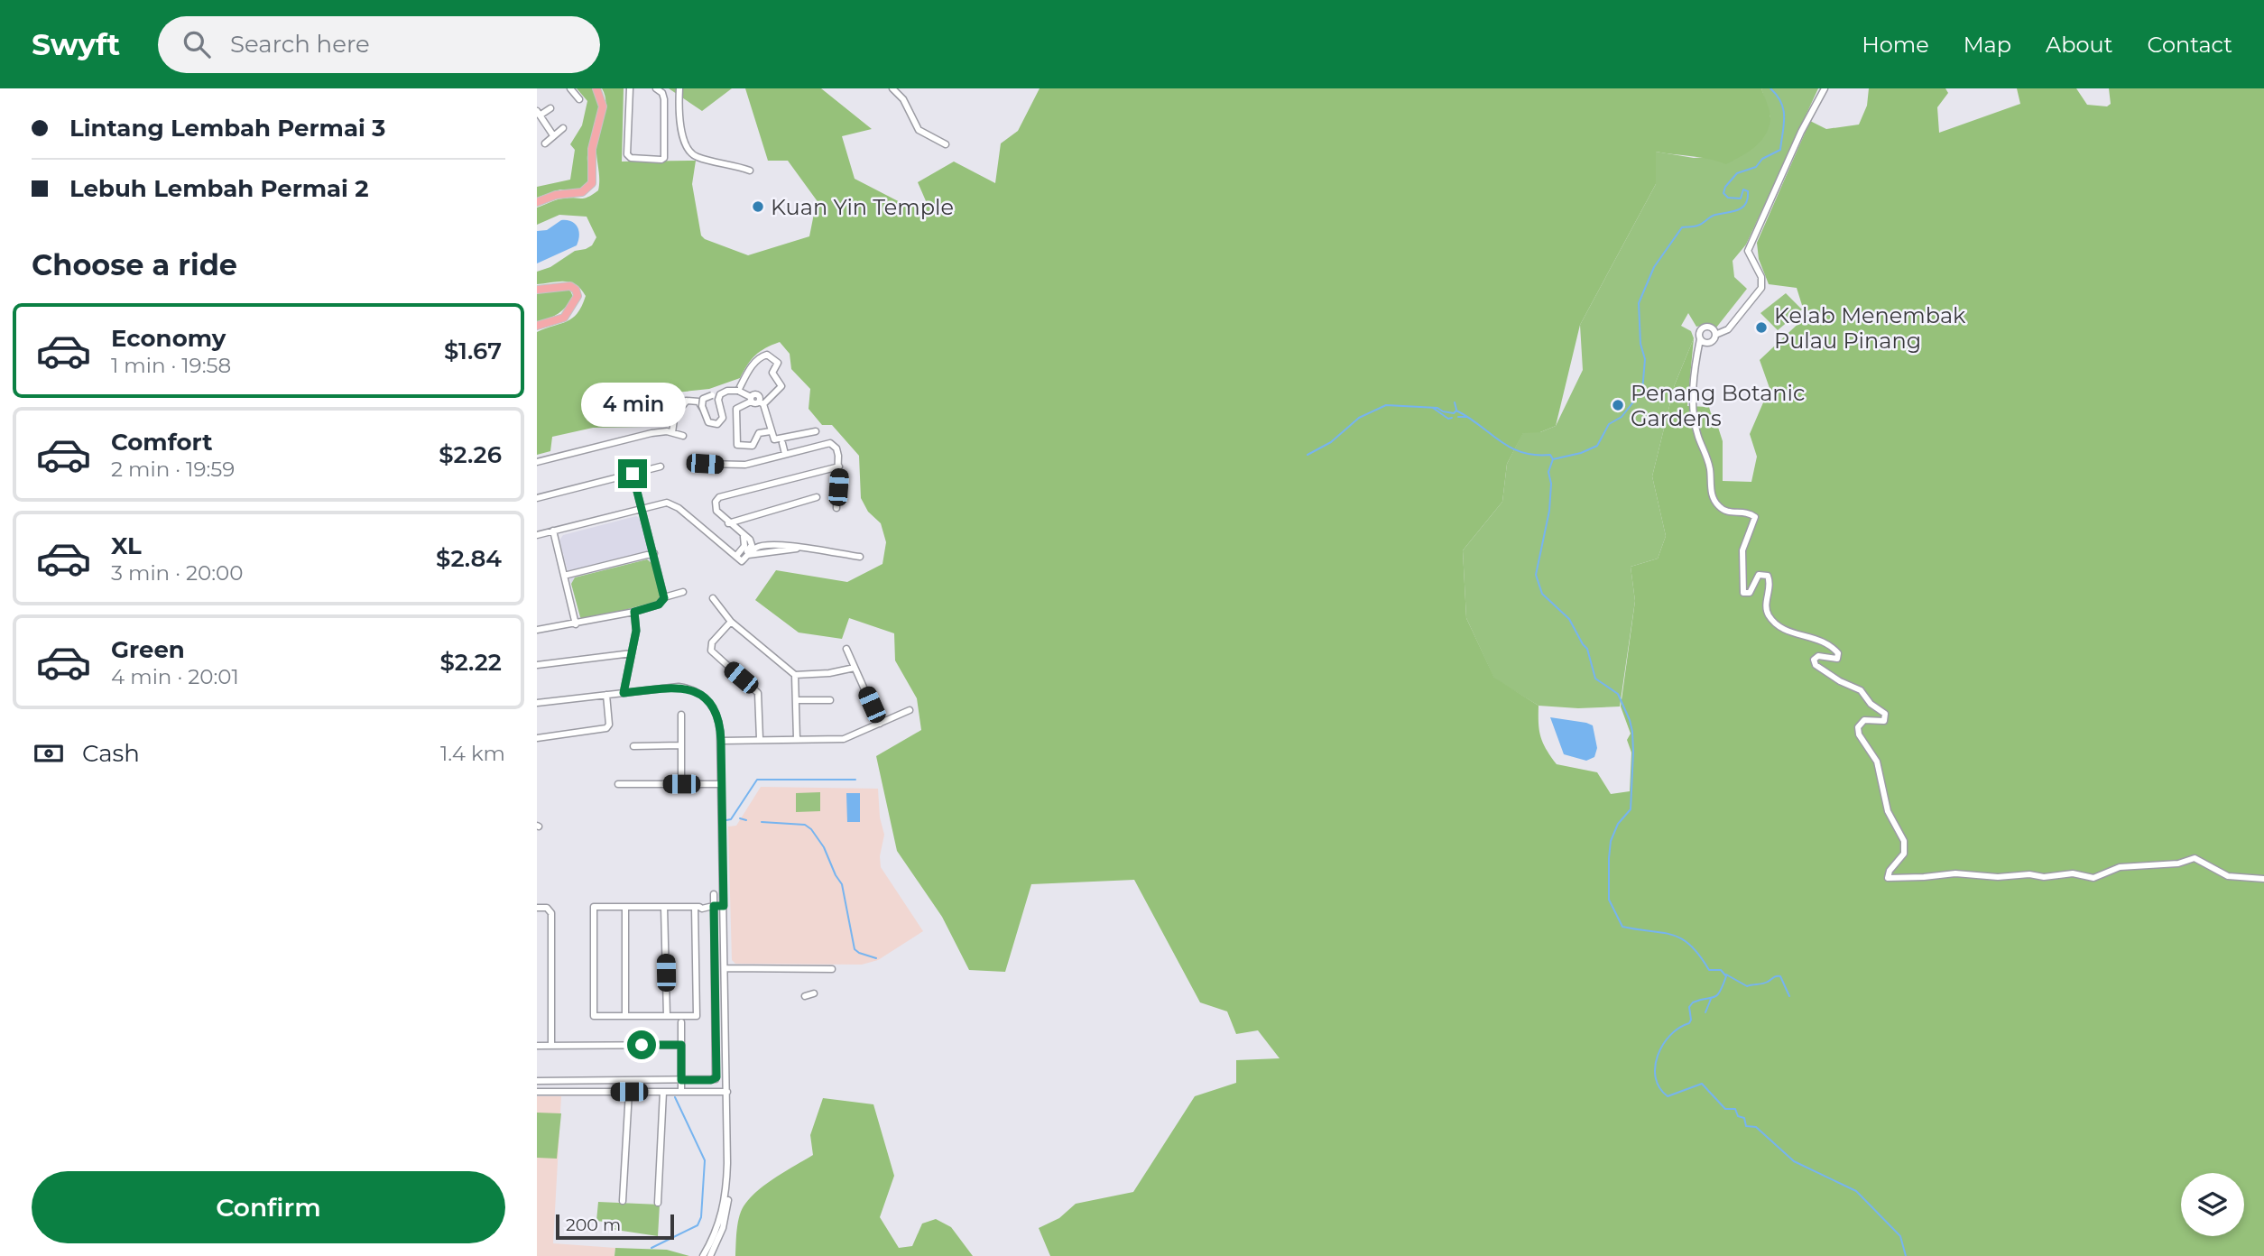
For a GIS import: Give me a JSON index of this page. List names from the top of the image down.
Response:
{
  "places": ["Kuan Yin Temple", "Kelab Menembak Pulau Pinang", "Penang Botanic Gardens"],
  "scale_bar": "200 m",
  "page": {
    "header": "Swyft",
    "search": "Search here",
    "nav": [
      "Home",
      "Map",
      "About",
      "Contact"
    ],
    "banner": ["Lintang Lembah Permai 3", "Lebuh Lembah Permai 2"],
    "heading": "Choose a ride",
    "list": [
      {
        "name": "Economy",
        "note": "1 min · 19:58",
        "value": "$1.67"
      },
      {
        "name": "Comfort",
        "note": "2 min · 19:59",
        "value": "$2.26"
      },
      {
        "name": "XL",
        "note": "3 min · 20:00",
        "value": "$2.84"
      },
      {
        "name": "Green",
        "note": "4 min · 20:01",
        "value": "$2.22"
      }
    ],
    "bubble": "4 min",
    "pay": ["Cash", "1.4 km"],
    "buttons": "Confirm",
    "scale": "200 m"
  }
}
